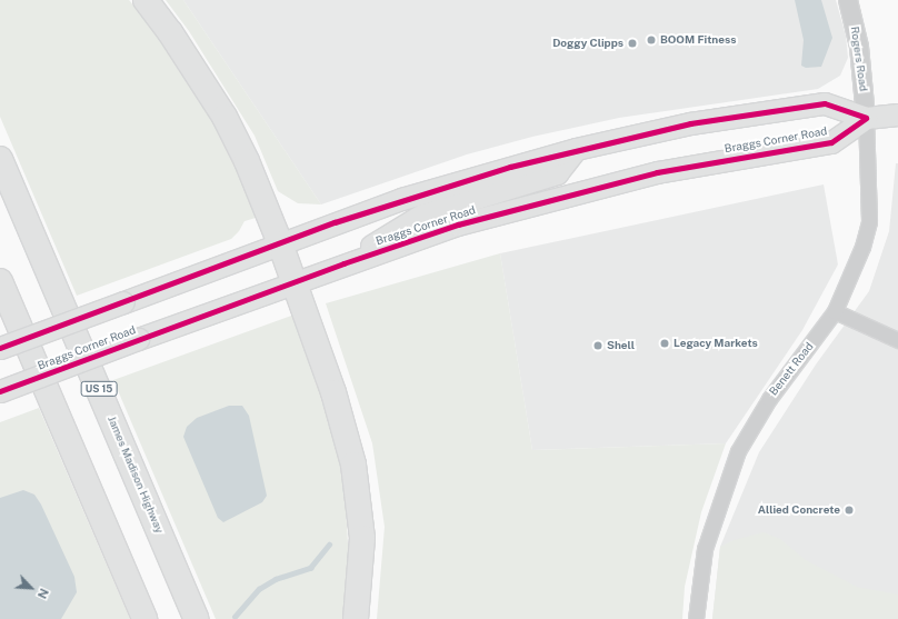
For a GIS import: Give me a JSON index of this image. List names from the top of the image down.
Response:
{
  "streets": {
    "highway": ["US 15", "James Madison Highway"],
    "main road": ["Braggs Corner Road"],
    "street": ["Rogers Road", "Benett Road"]
  },
  "crossings": [
    ["Rogers Road", "Braggs Corner Road"],
    ["Rogers Road", "Benett Road"],
    ["Braggs Corner Road", "Benett Road"]
  ],
  "places": [
    "BOOM Fitness",
    "Doggy Clipps",
    "Legacy Markets",
    "Shell",
    "Allied Concrete"
  ],
  "north": "bottom right"
}
